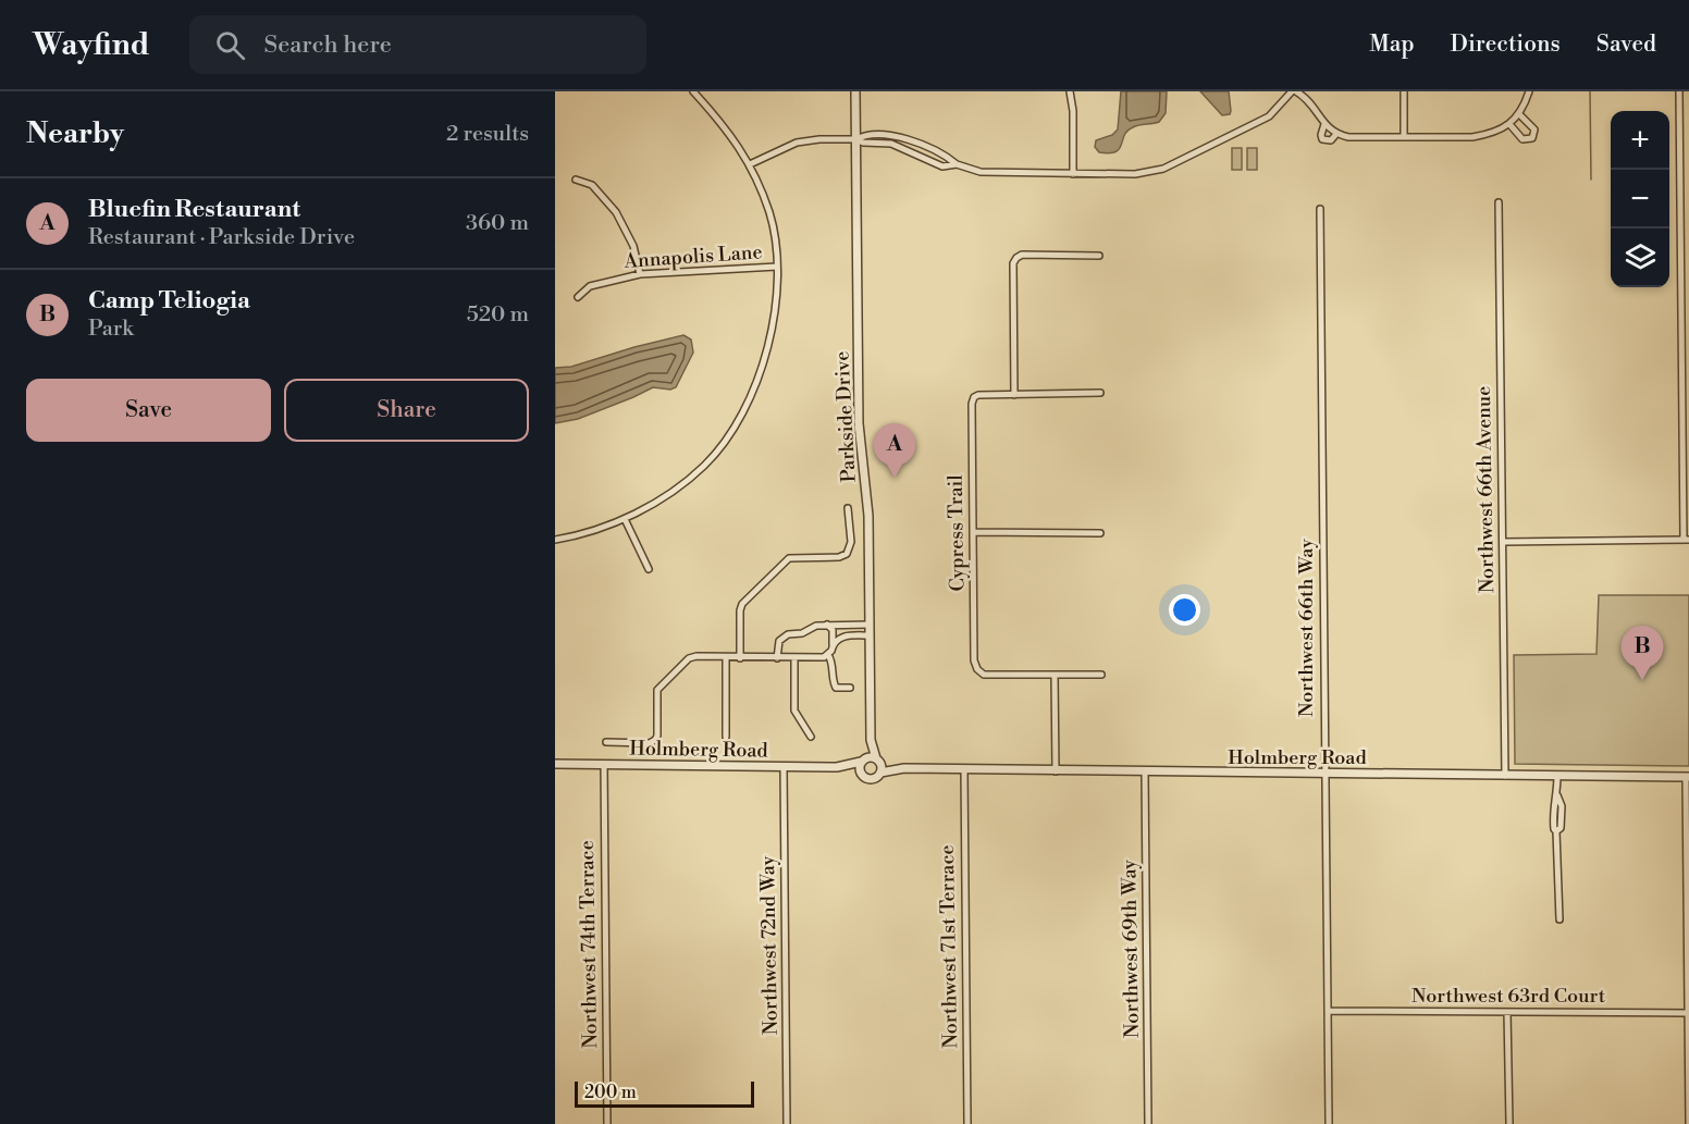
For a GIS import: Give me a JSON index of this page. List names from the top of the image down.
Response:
{
  "streets": {
    "street": [
      "Annapolis Lane",
      "Parkside Drive",
      "Northwest 66th Avenue",
      "Cypress Trail",
      "Northwest 66th Way",
      "Holmberg Road",
      "Northwest 74th Terrace",
      "Northwest 72nd Way",
      "Northwest 71st Terrace",
      "Northwest 69th Way",
      "Northwest 63rd Court"
    ]
  },
  "crossings": [
    ["Parkside Drive", "Holmberg Road"],
    ["Northwest 66th Avenue", "Holmberg Road"],
    ["Northwest 66th Way", "Holmberg Road"],
    ["Northwest 66th Way", "Northwest 63rd Court"],
    ["Holmberg Road", "Northwest 74th Terrace"],
    ["Holmberg Road", "Northwest 72nd Way"],
    ["Holmberg Road", "Northwest 71st Terrace"],
    ["Holmberg Road", "Northwest 69th Way"]
  ],
  "scale_bar": "200 m",
  "page": {
    "header": "Wayfind",
    "search": "Search here",
    "nav": ["Map", "Directions", "Saved"],
    "heading": ["Nearby", "2 results"],
    "map_buttons": ["+", "−"],
    "list": [
      {
        "mark": "A",
        "name": "Bluefin Restaurant",
        "note": "Restaurant · Parkside Drive",
        "value": "360 m"
      },
      {
        "mark": "B",
        "name": "Camp Teliogia",
        "note": "Park",
        "value": "520 m"
      }
    ],
    "buttons": ["Save", "Share"],
    "pins": ["A", "B"],
    "scale": "200 m"
  }
}
